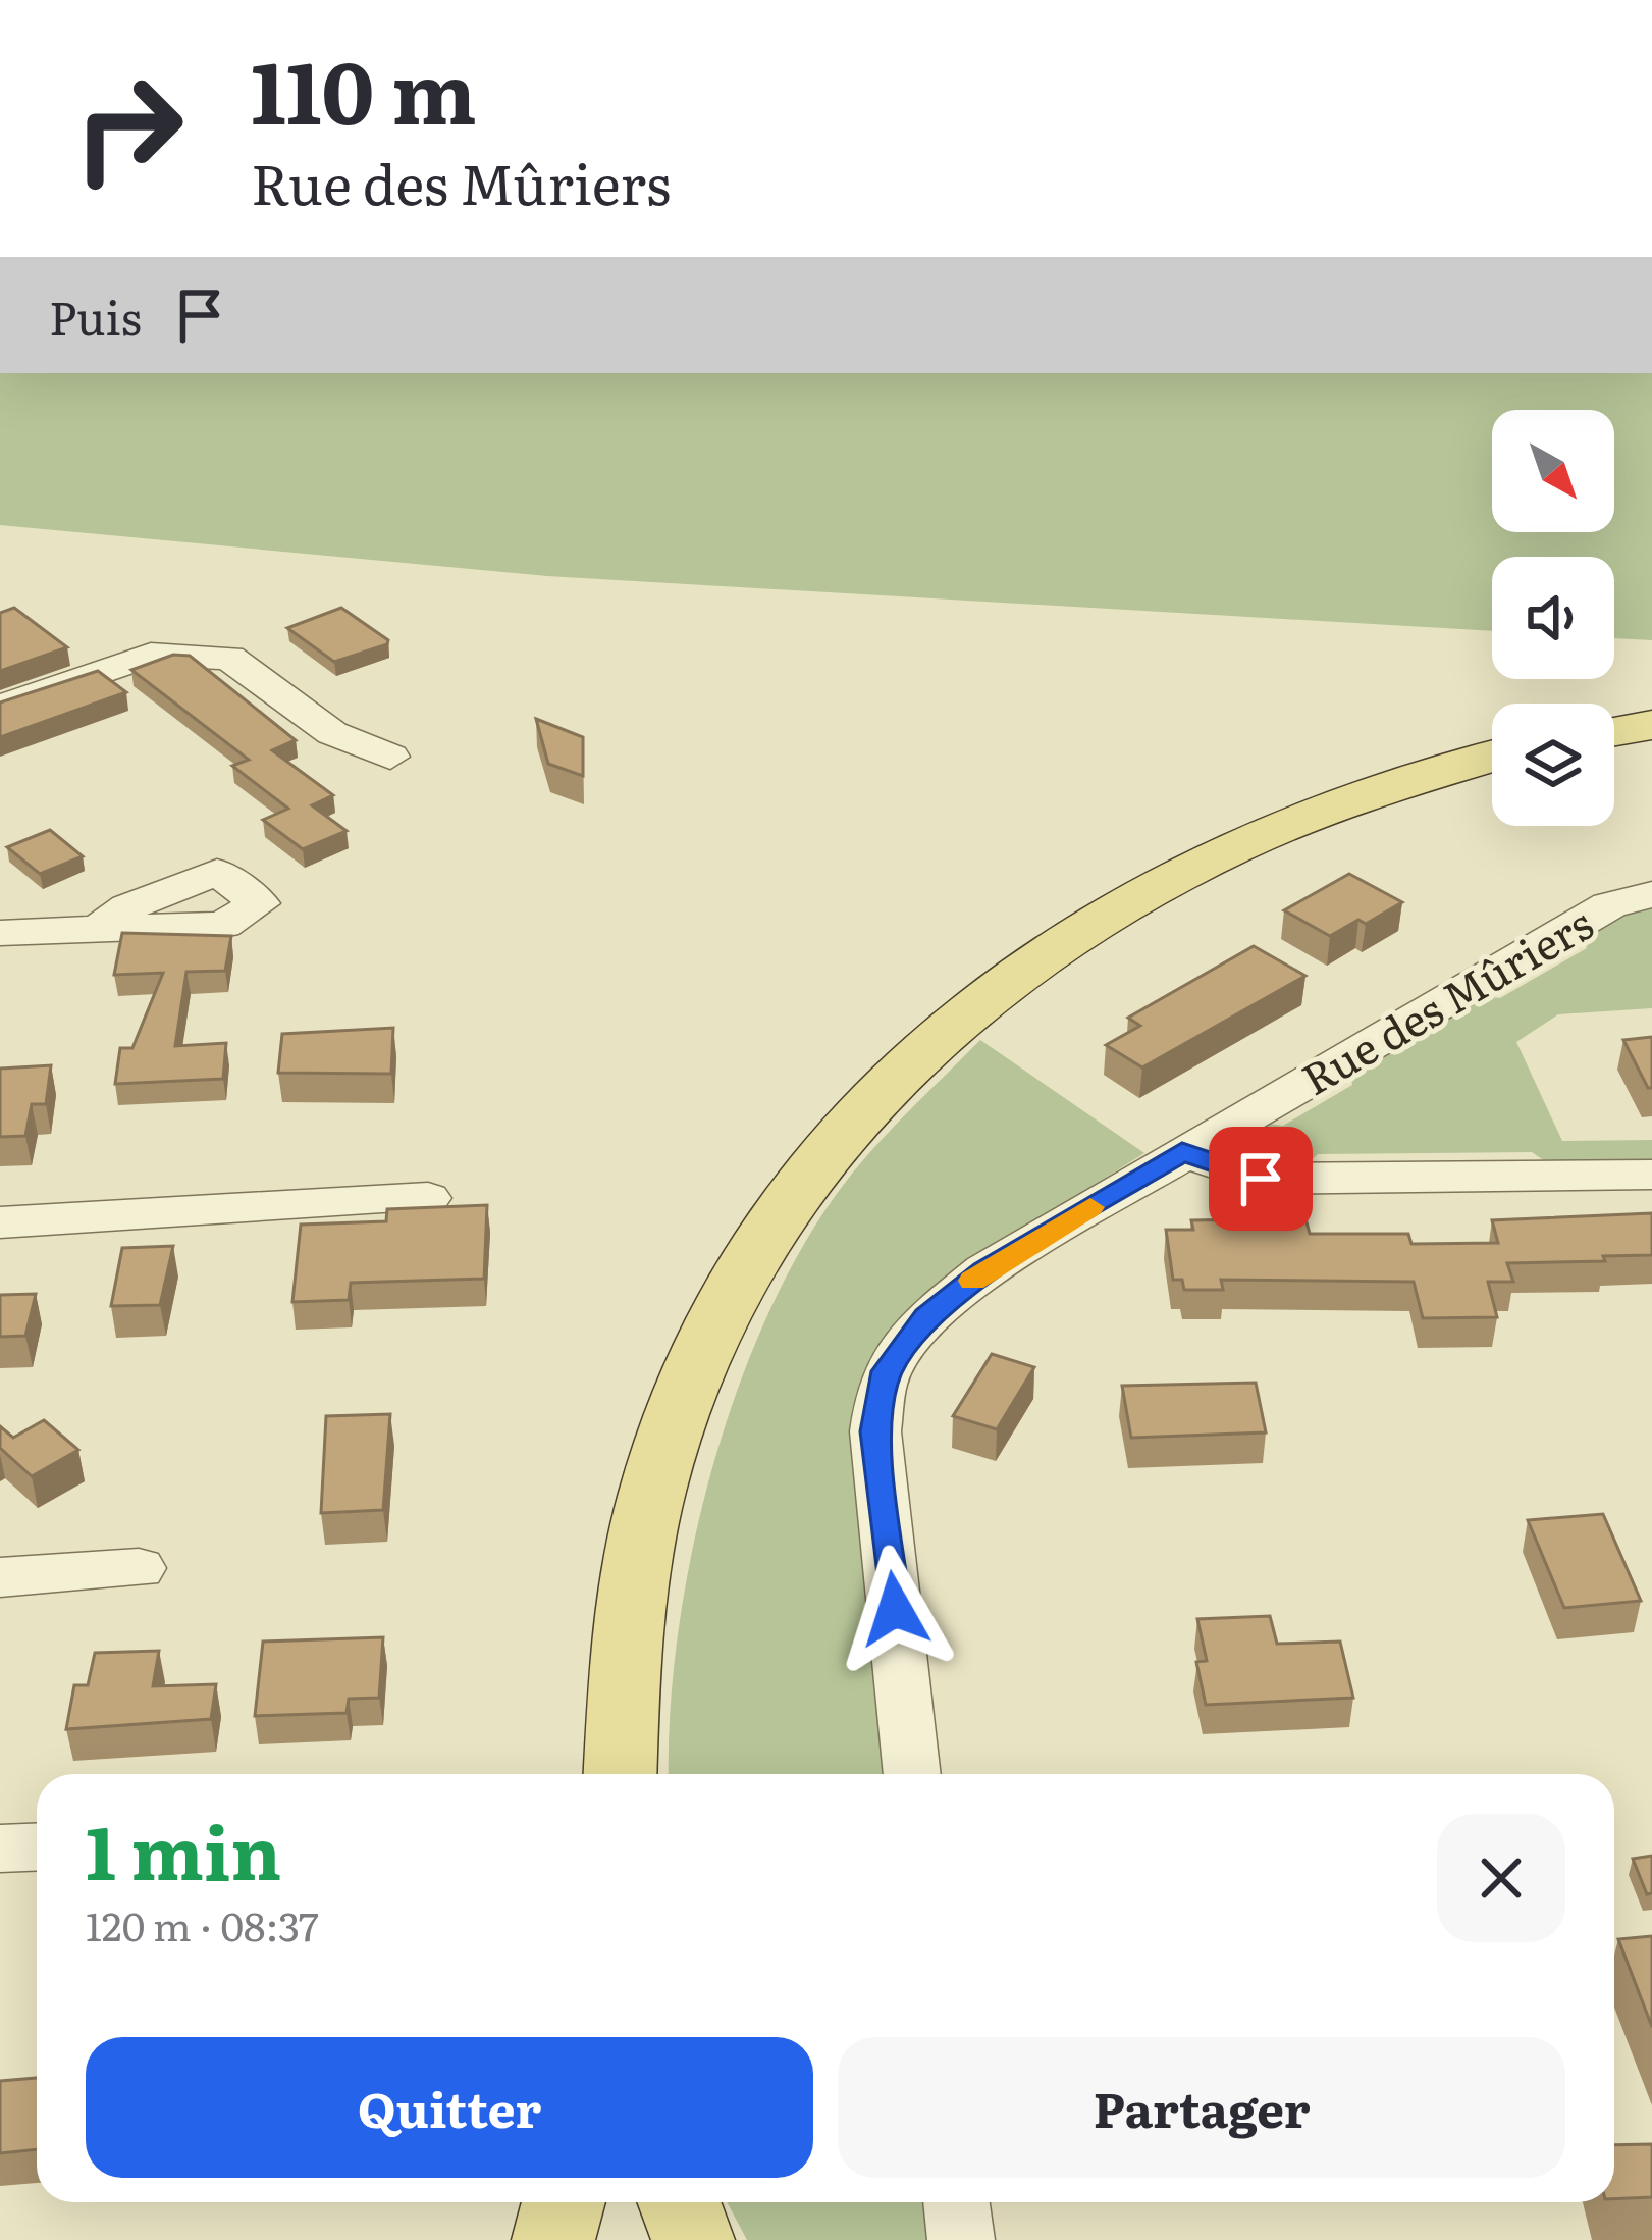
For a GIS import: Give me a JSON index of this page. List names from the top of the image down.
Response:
{
  "streets": {
    "street": ["Rue des Mûriers"]
  },
  "north": "bottom right",
  "page": {
    "turn": ["110 m", "Rue des Mûriers"],
    "then": "Puis",
    "heading": ["1 min", "120 m · 08:37"],
    "buttons": ["Quitter", "Partager"]
  }
}
